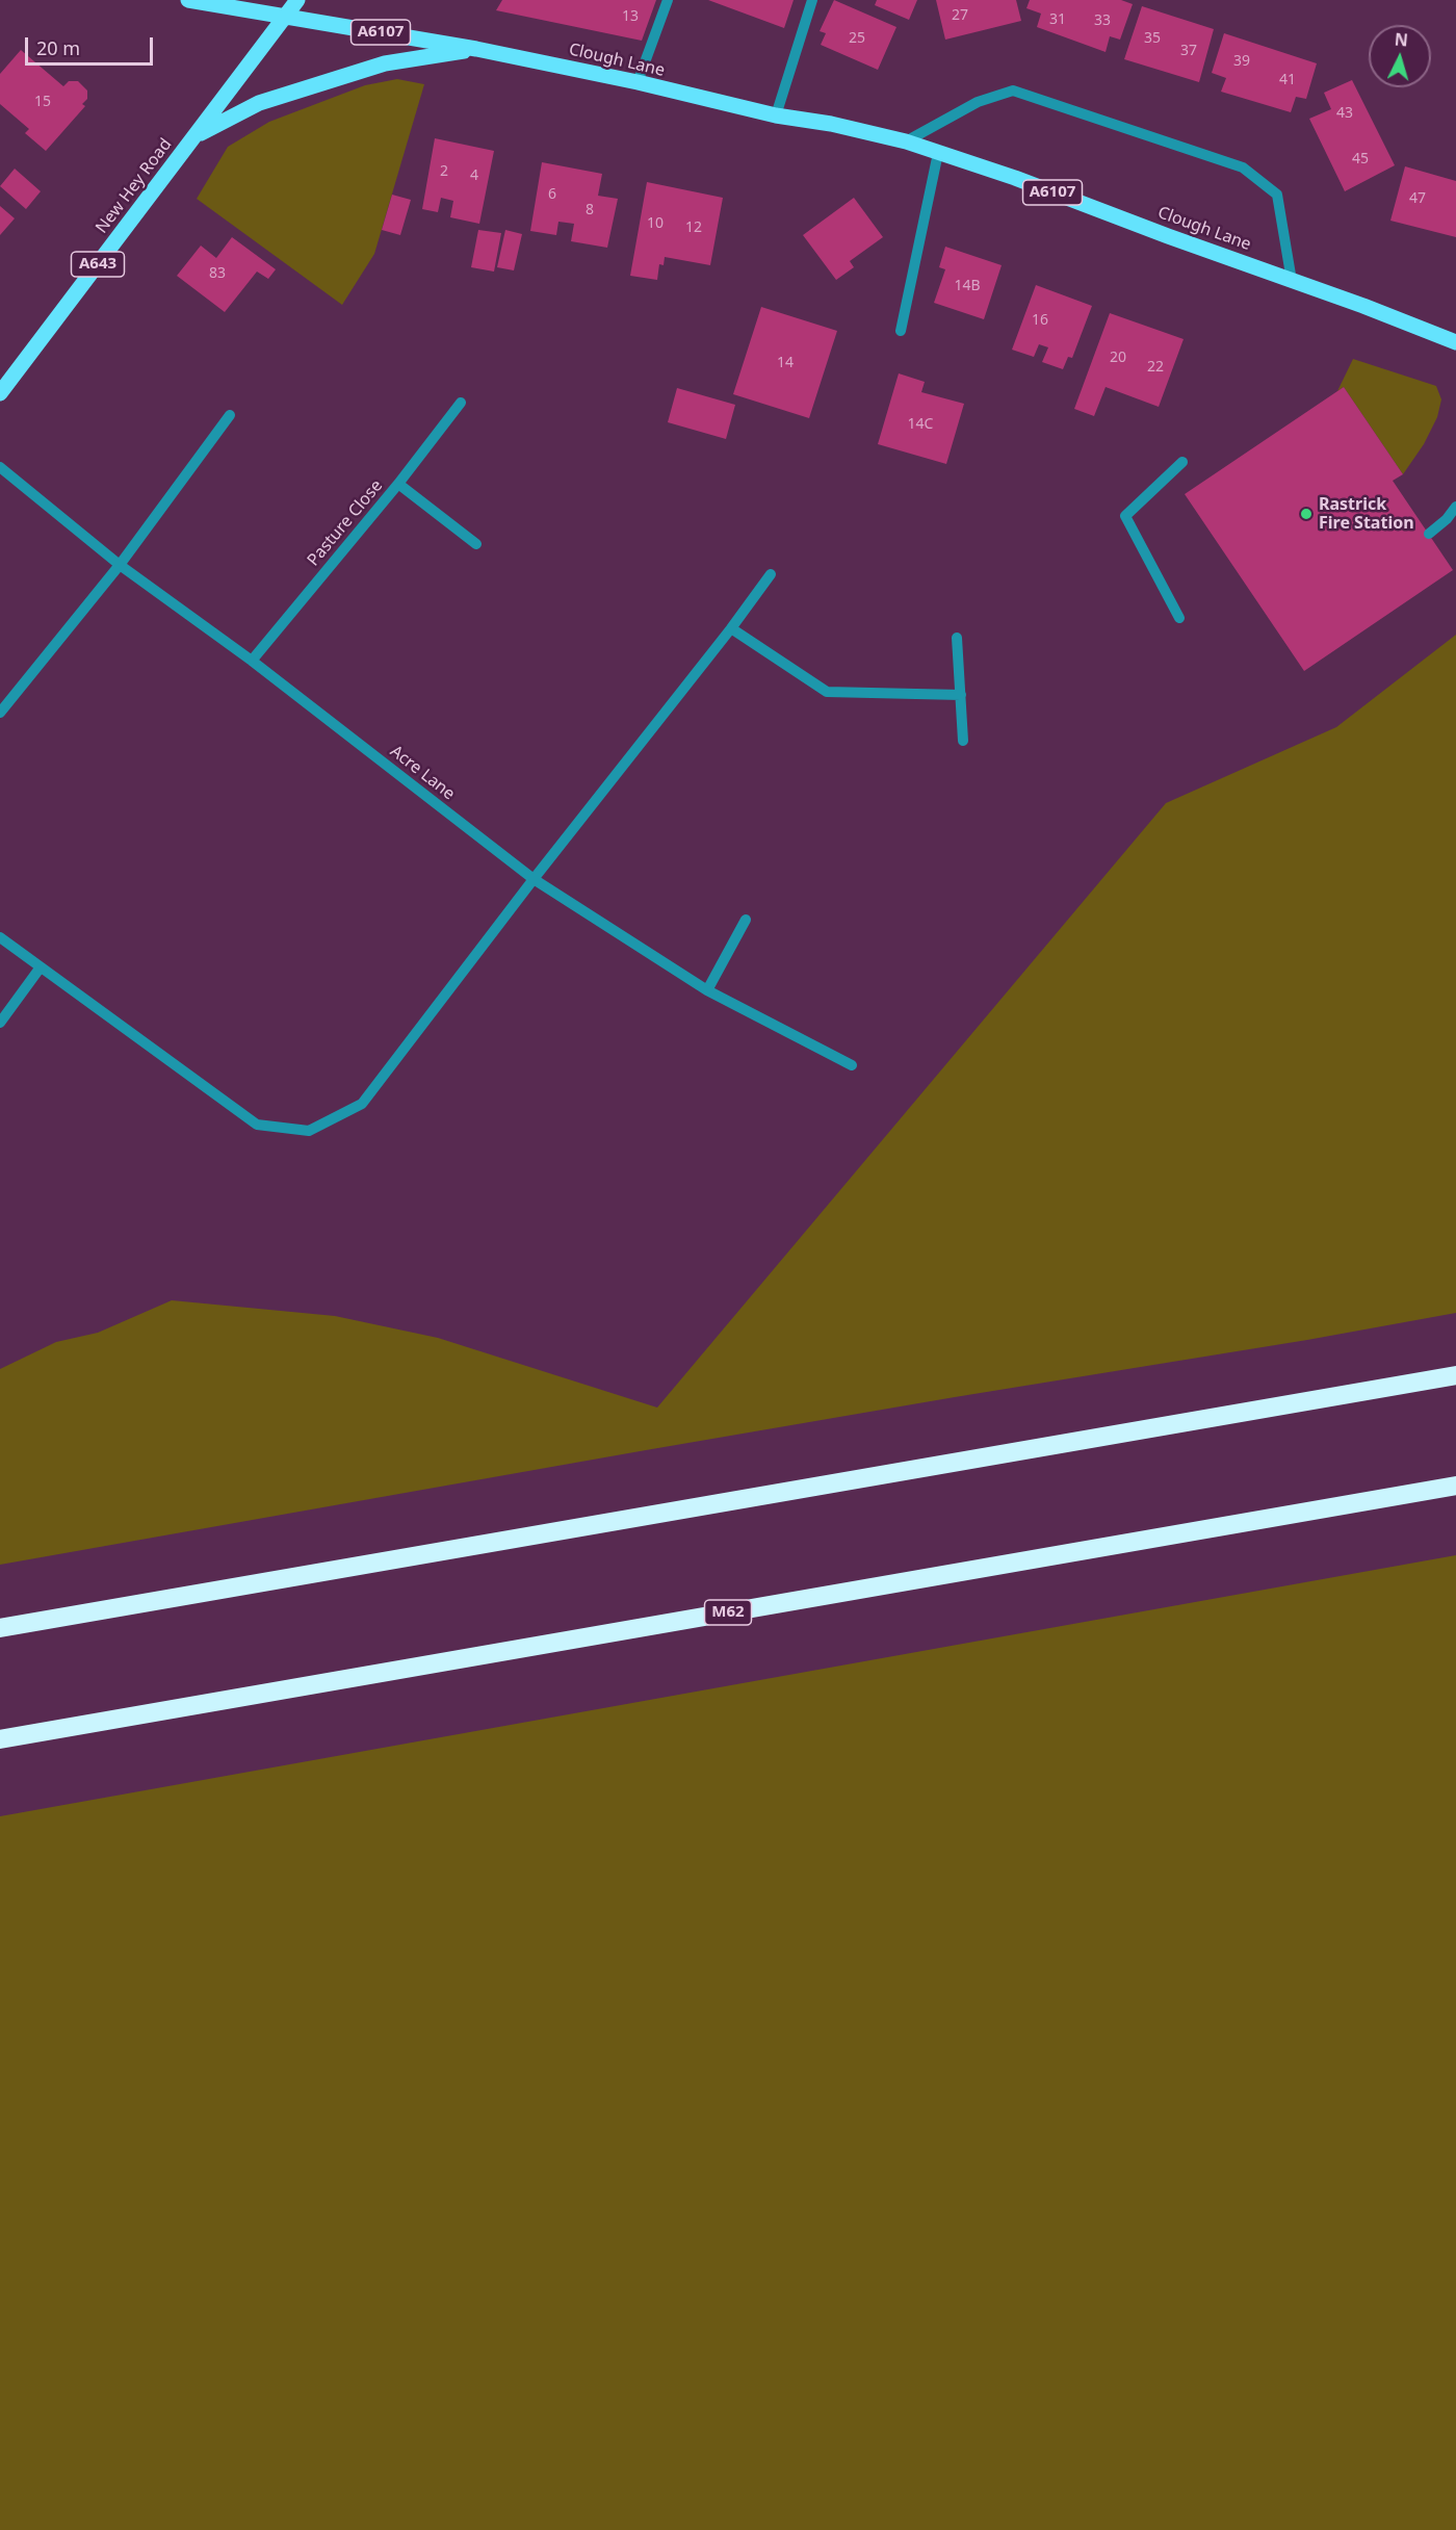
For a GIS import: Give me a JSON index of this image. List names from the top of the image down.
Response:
{
  "streets": {
    "highway": ["M62"],
    "main road": [
      "A6107",
      "Clough Lane",
      "New Hey Road",
      "A643"
    ],
    "street": ["Pasture Close", "Acre Lane"]
  },
  "crossings": [
    ["Clough Lane", "New Hey Road"],
    ["Pasture Close", "Acre Lane"]
  ],
  "places": ["Rastrick Fire Station"],
  "house_numbers": [
    "27",
    "13",
    "31",
    "33",
    "25",
    "35",
    "37",
    "39",
    "41",
    "15",
    "43",
    "45",
    "2",
    "4",
    "6",
    "47",
    "8",
    "10",
    "12",
    "83",
    "14B",
    "16",
    "20",
    "14",
    "22",
    "14C"
  ],
  "scale_bar": "20 m",
  "north": "top"
}
